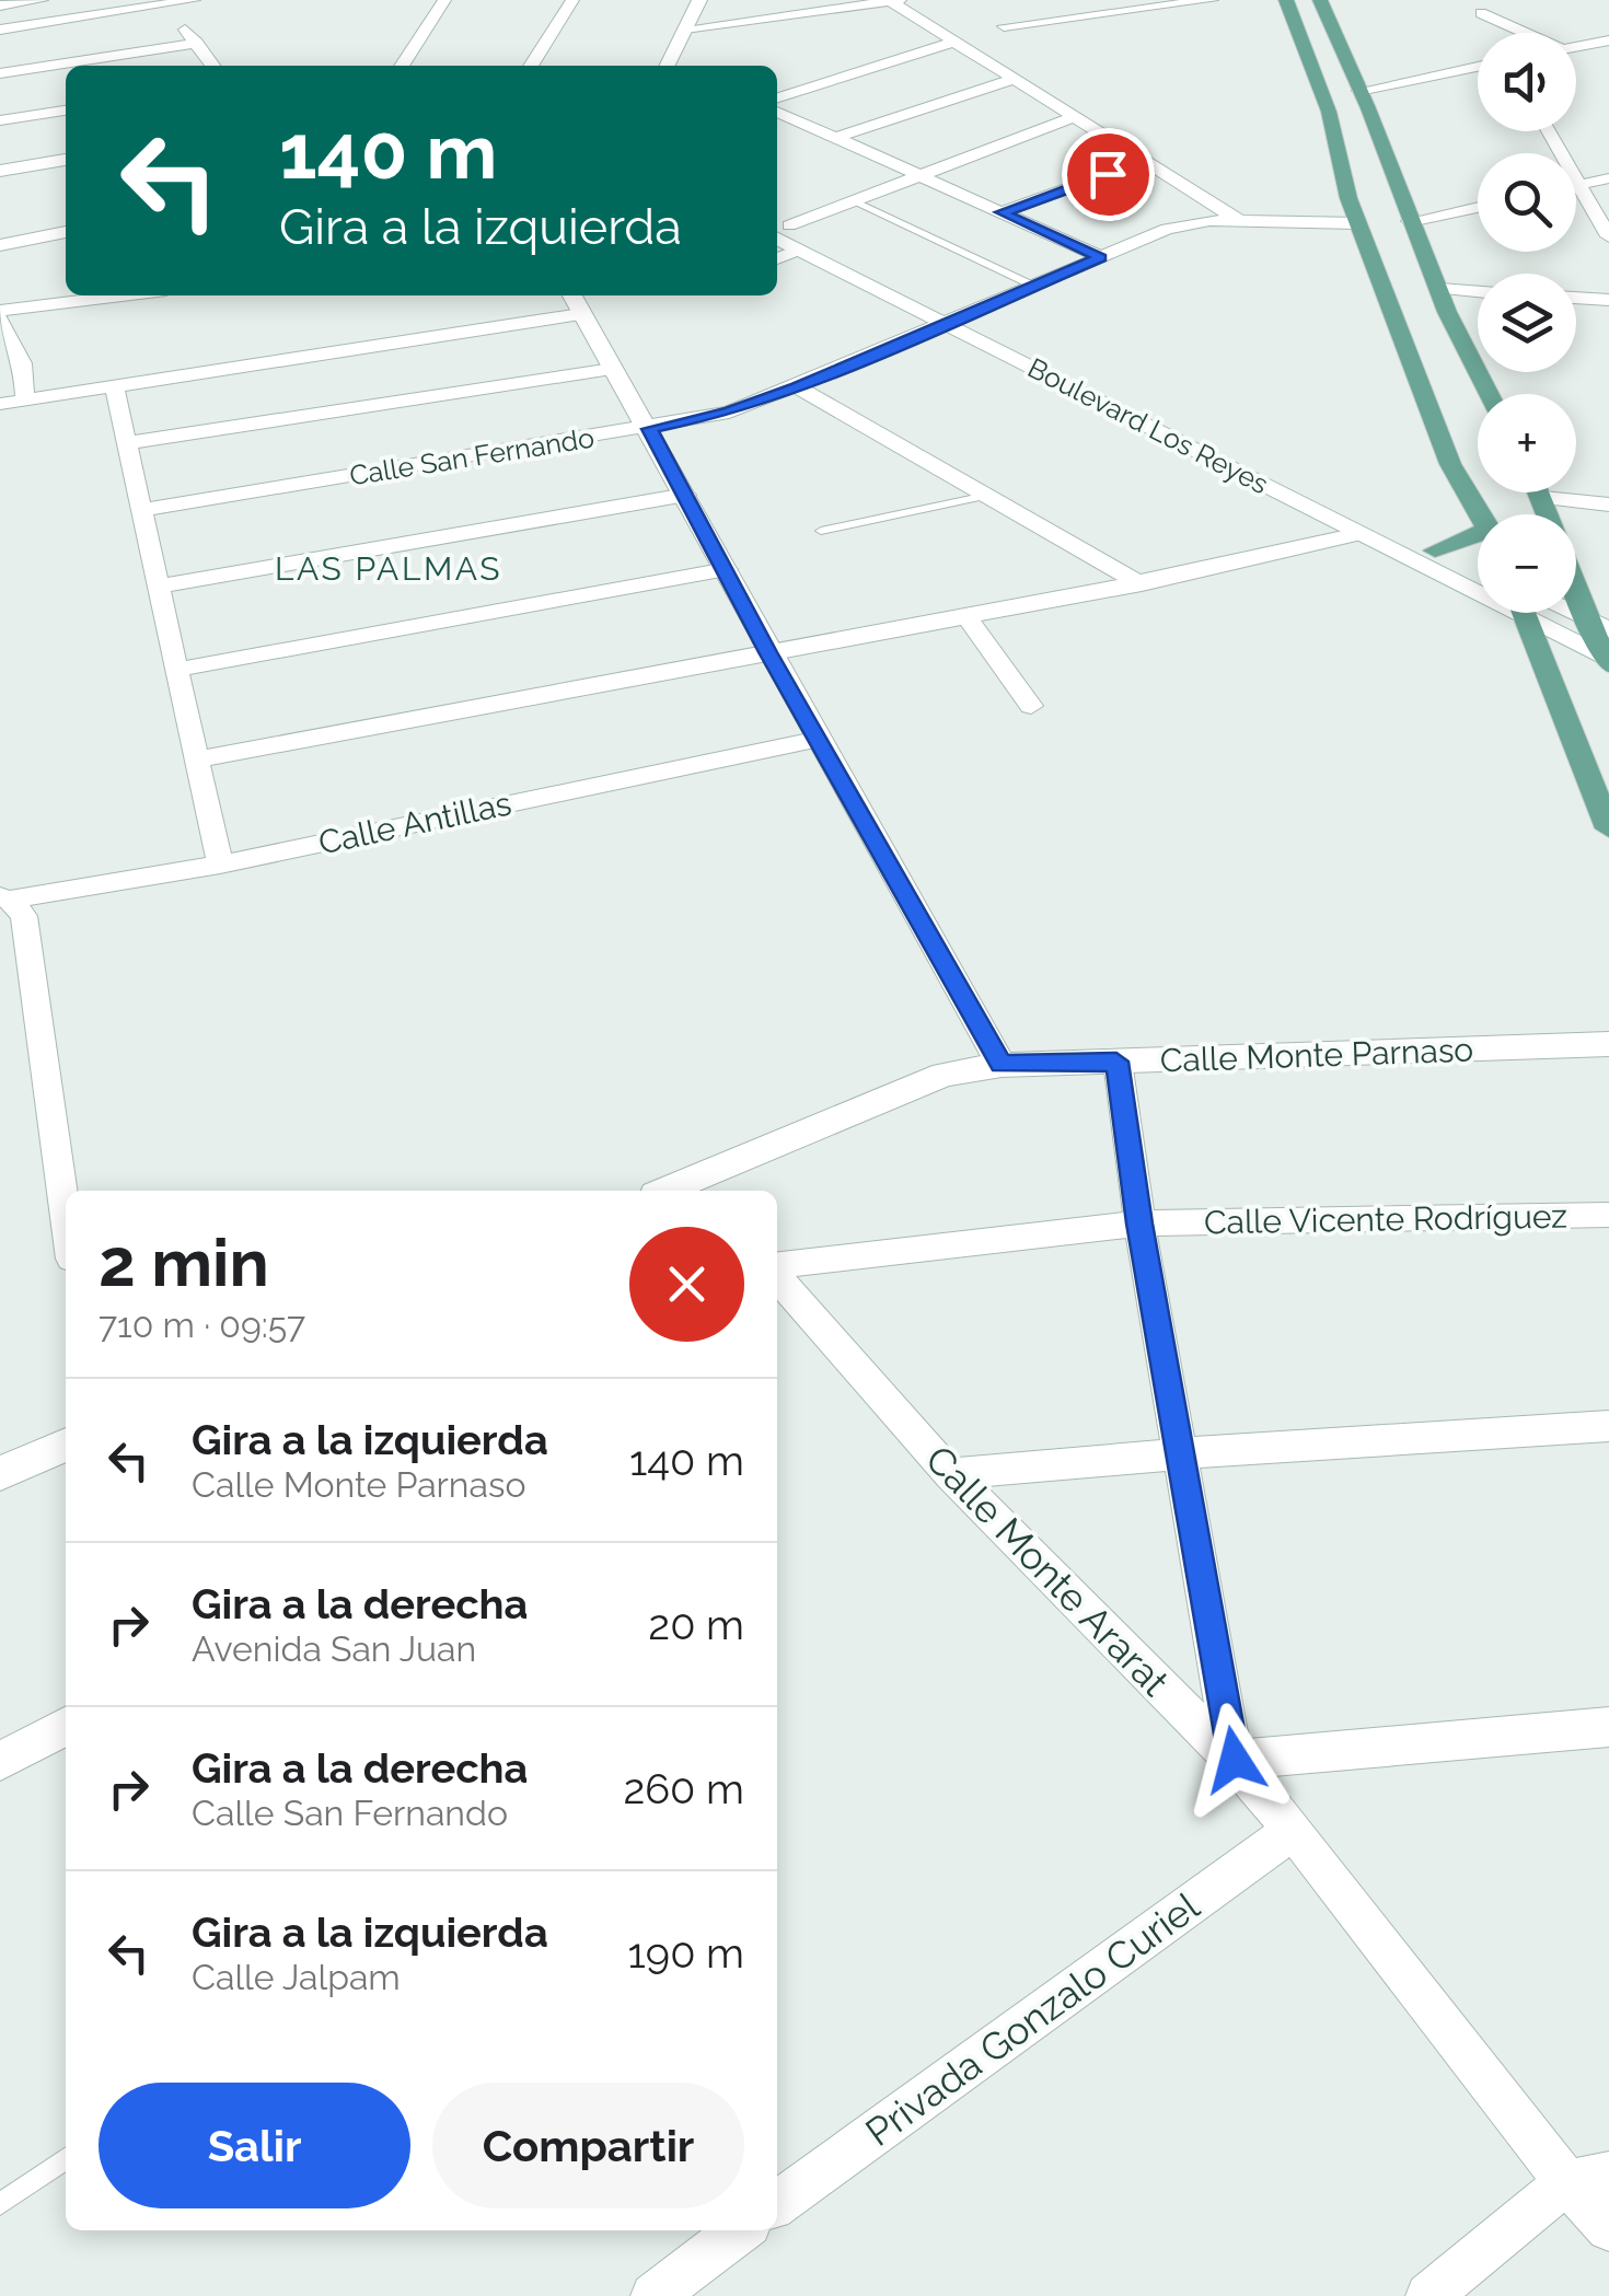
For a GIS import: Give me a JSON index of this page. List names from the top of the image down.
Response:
{
  "streets": {
    "main road": ["Boulevard Los Reyes", "Calle Monte Parnaso"],
    "street": [
      "Calle San Fernando",
      "Calle Antillas",
      "Calle Vicente Rodríguez",
      "Calle Monte Ararat",
      "Privada Gonzalo Curiel"
    ]
  },
  "crossings": [
    ["Boulevard Los Reyes", "Calle San Fernando"],
    ["Calle Monte Ararat", "Privada Gonzalo Curiel"]
  ],
  "districts": ["LAS PALMAS"],
  "page": {
    "map_buttons": ["+", "−"],
    "turn": ["140 m", "Gira a la izquierda"],
    "heading": ["2 min", "710 m · 09:57"],
    "list": [
      {
        "name": "Gira a la izquierda",
        "note": "Calle Monte Parnaso",
        "value": "140 m"
      },
      {
        "name": "Gira a la derecha",
        "note": "Avenida San Juan",
        "value": "20 m"
      },
      {
        "name": "Gira a la derecha",
        "note": "Calle San Fernando",
        "value": "260 m"
      },
      {
        "name": "Gira a la izquierda",
        "note": "Calle Jalpam",
        "value": "190 m"
      }
    ],
    "buttons": ["Salir", "Compartir"]
  }
}
